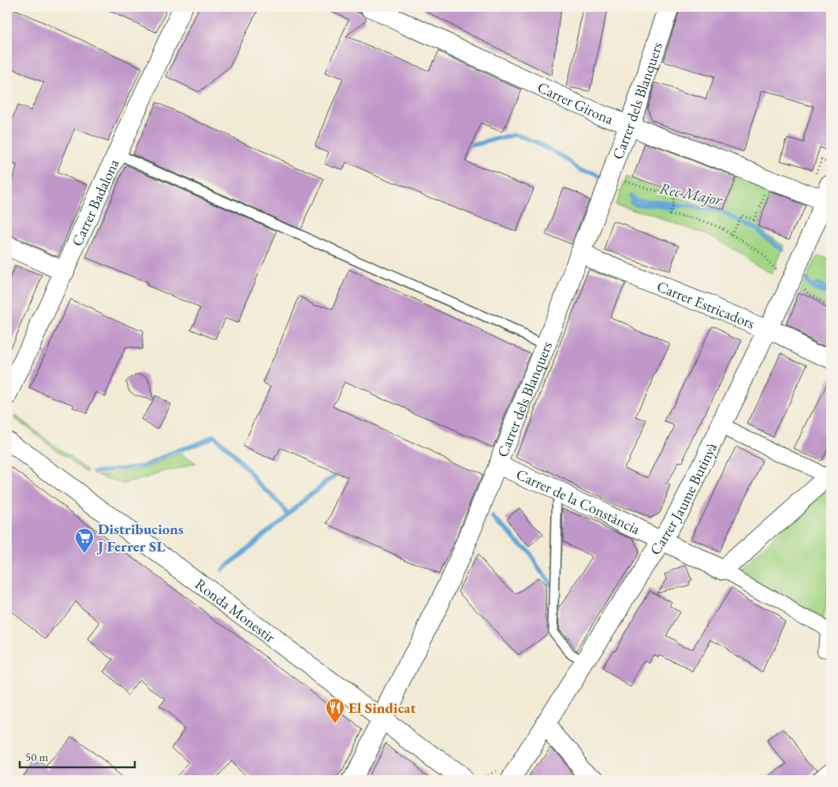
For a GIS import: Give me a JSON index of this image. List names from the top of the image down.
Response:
{
  "streets": {
    "street": [
      "Carrer dels Blanquers",
      "Carrer Girona",
      "Carrer Badalona",
      "Carrer Estricadors",
      "Carrer Jaume Butinyà",
      "Carrer de la Constància",
      "Ronda Monestir"
    ]
  },
  "crossings": [
    ["Carrer dels Blanquers", "Carrer Girona"],
    ["Carrer dels Blanquers", "Carrer Estricadors"],
    ["Carrer dels Blanquers", "Carrer de la Constància"],
    ["Carrer dels Blanquers", "Ronda Monestir"],
    ["Carrer Girona", "Carrer Jaume Butinyà"],
    ["Carrer Estricadors", "Carrer Jaume Butinyà"],
    ["Carrer Jaume Butinyà", "Carrer de la Constància"]
  ],
  "water": ["Rec Major"],
  "places": {
    "supermarket": ["Distribucions J Ferrer SL"],
    "restaurant": ["El Sindicat"]
  },
  "scale_bar": "50 m"
}
